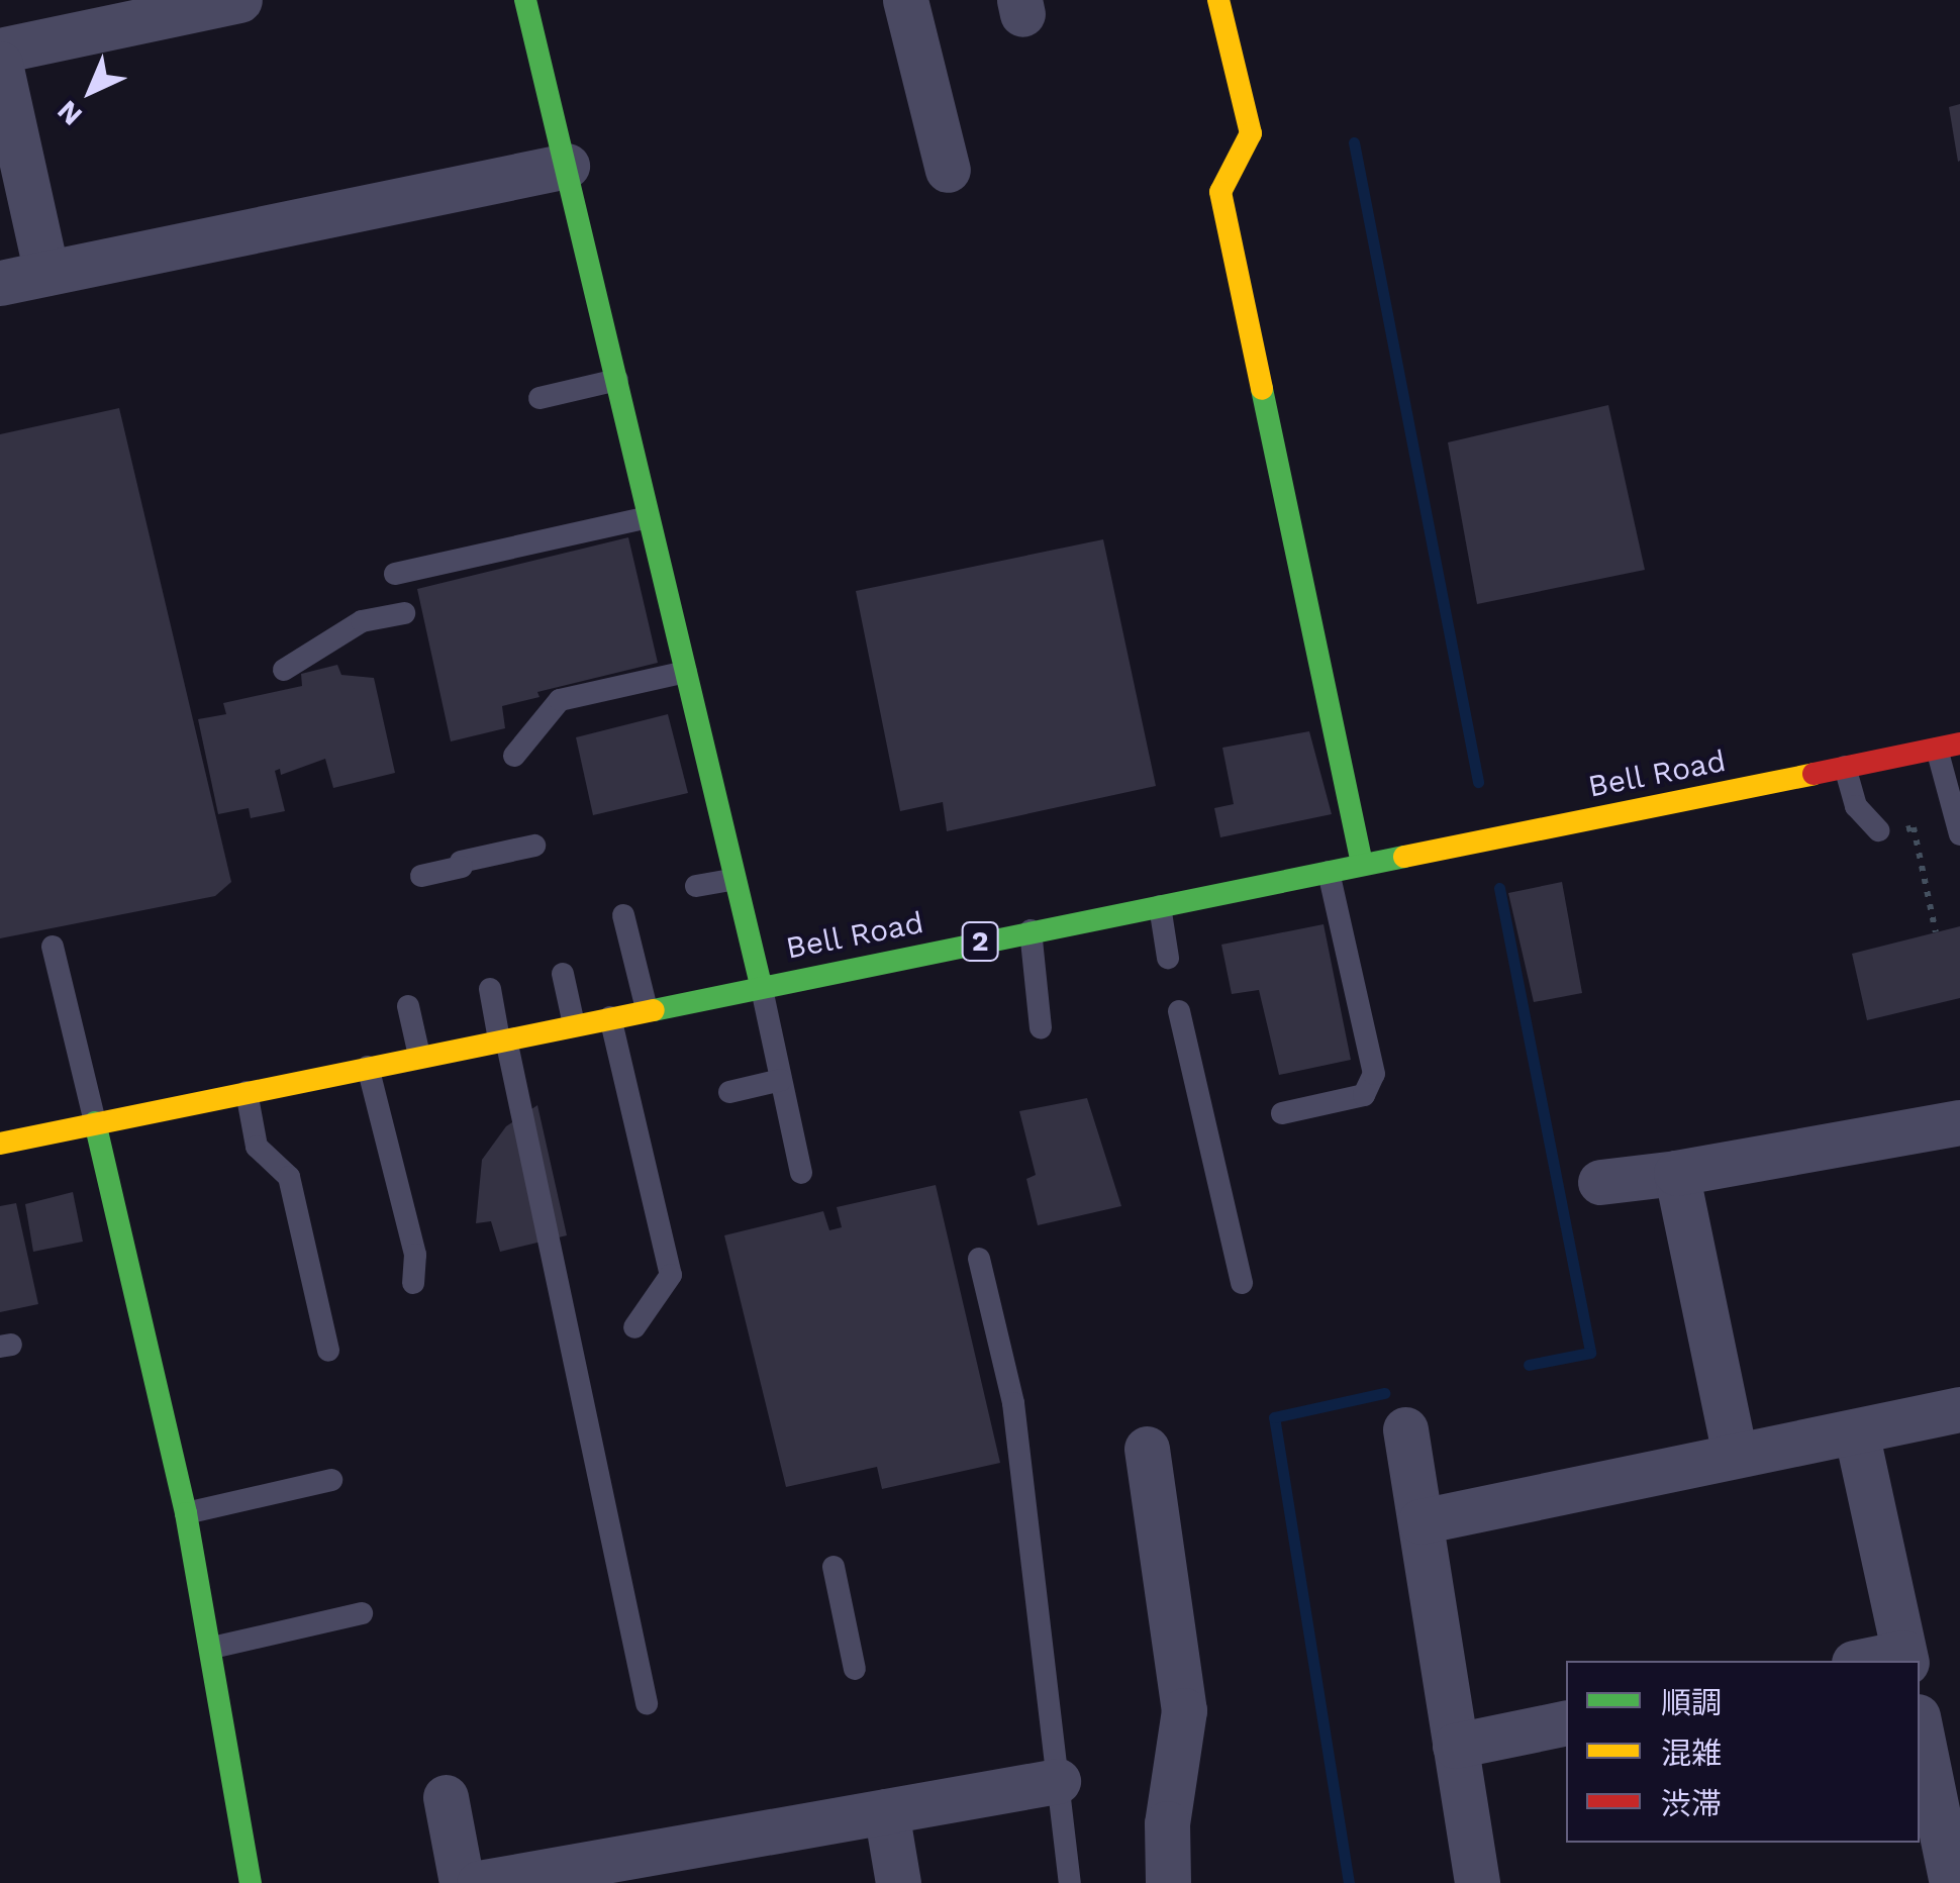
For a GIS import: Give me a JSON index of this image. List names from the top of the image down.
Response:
{
  "streets": {
    "street": ["Bell Road", "2"]
  },
  "legend": ["順調", "混雑", "渋滞"],
  "north": "bottom left"
}
